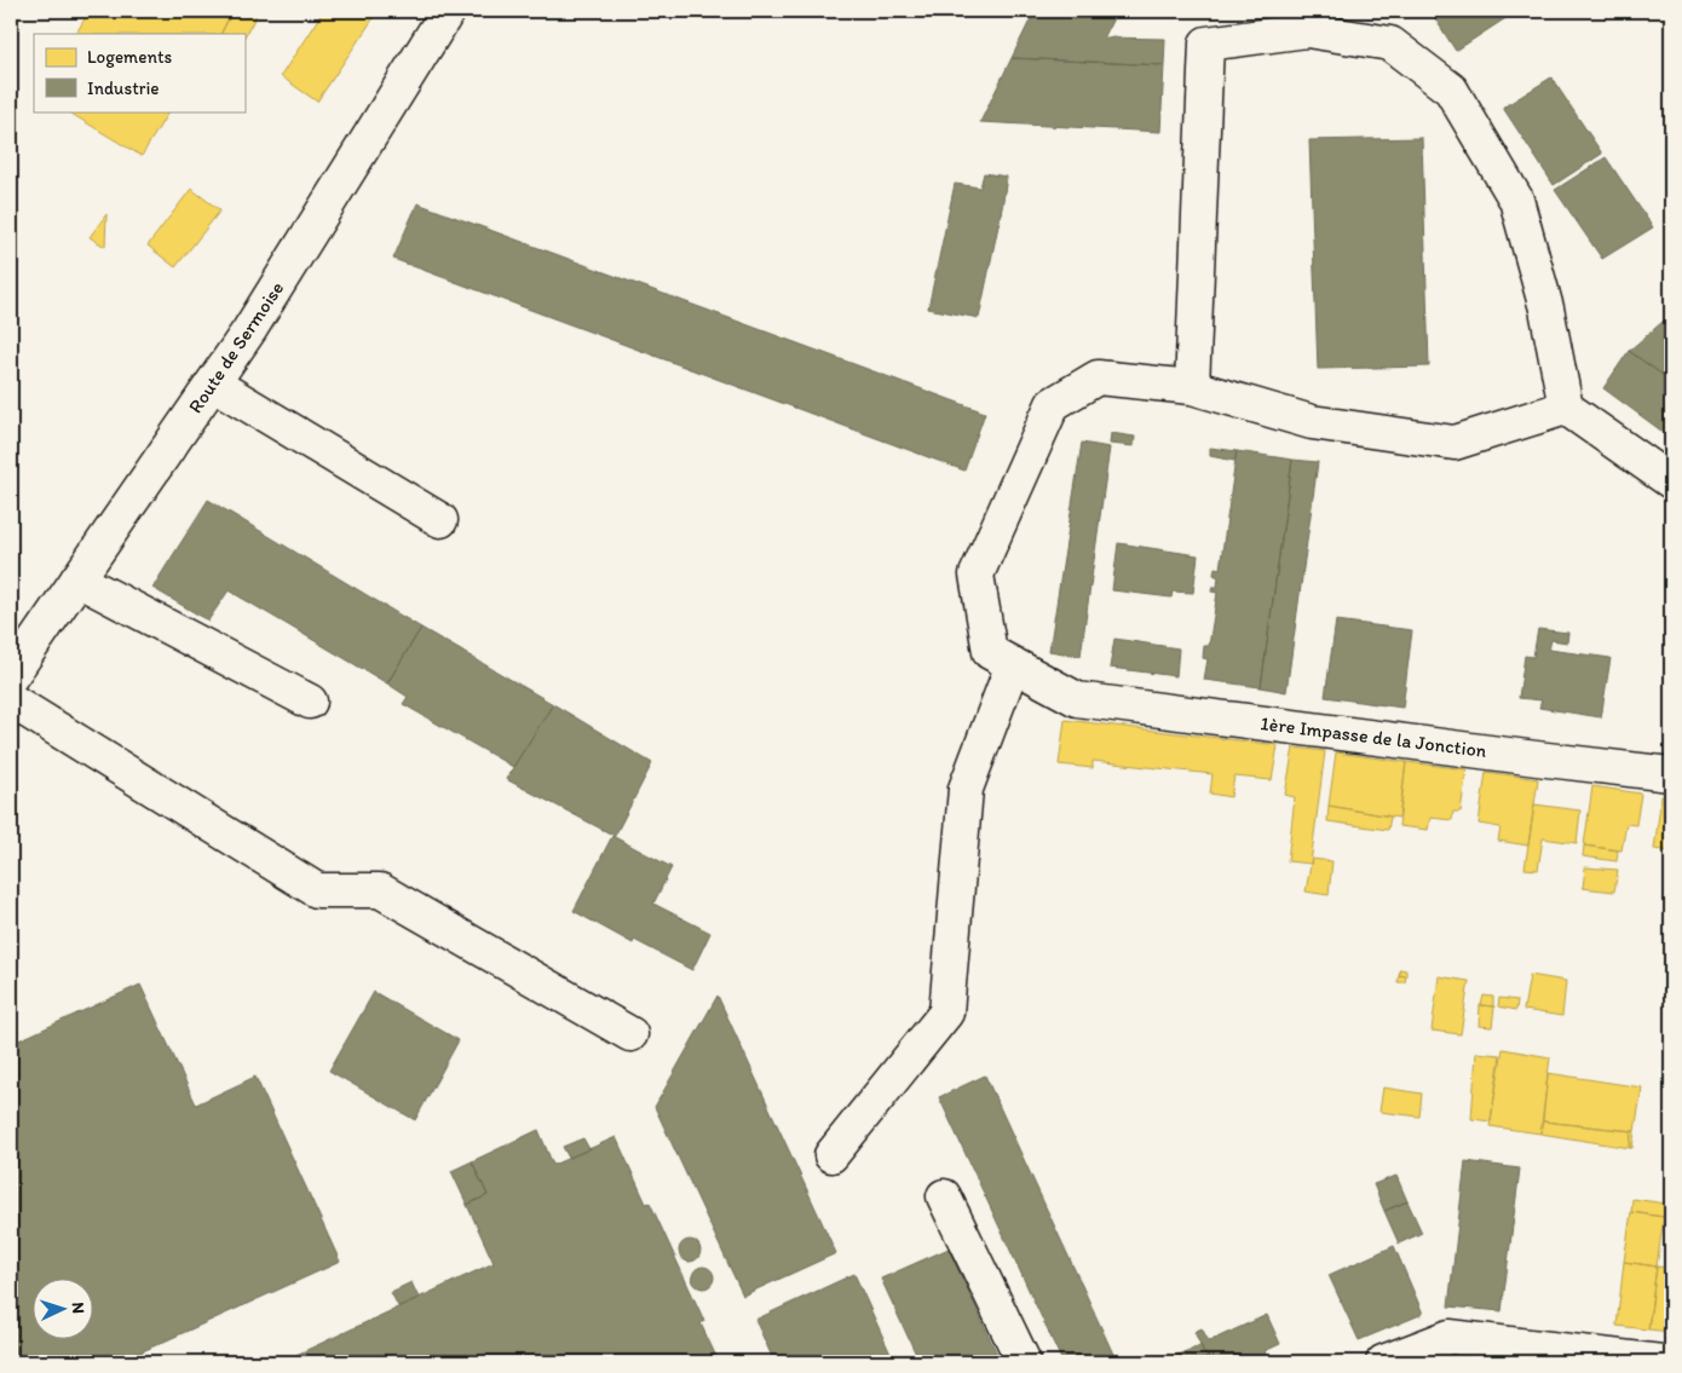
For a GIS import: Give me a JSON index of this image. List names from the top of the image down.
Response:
{
  "streets": {
    "street": ["Route de Sermoise", "1ère Impasse de la Jonction"]
  },
  "legend": ["Logements", "Industrie"],
  "north": "right"
}
